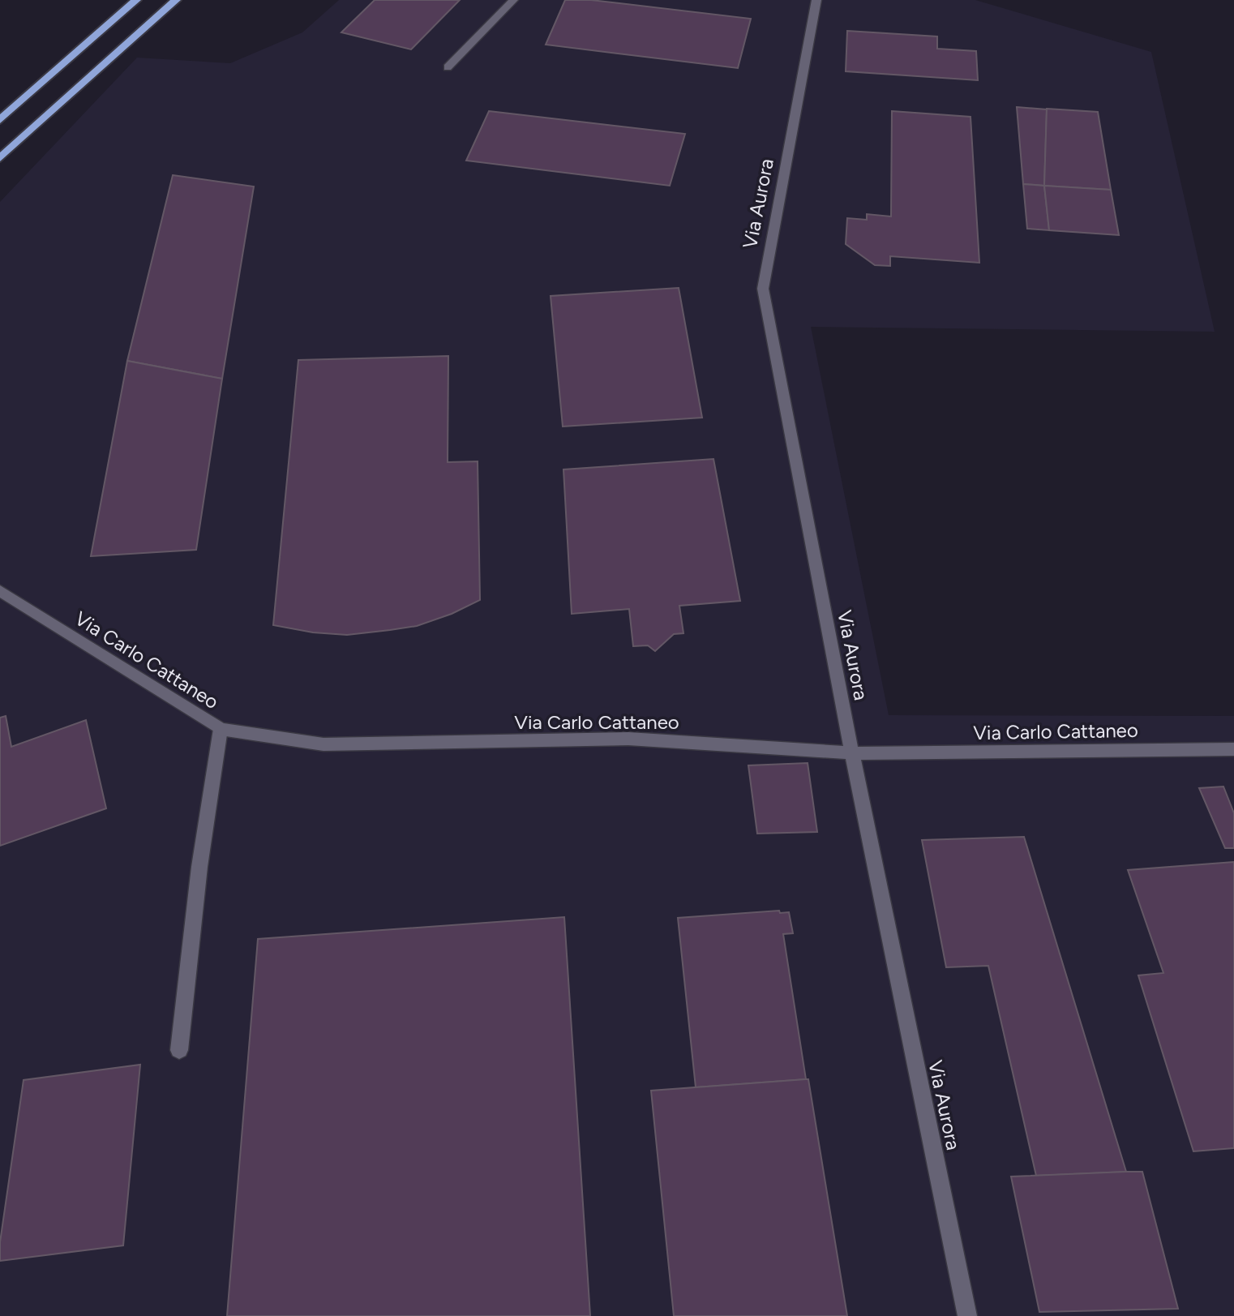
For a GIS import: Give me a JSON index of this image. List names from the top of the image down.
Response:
{
  "streets": {
    "street": ["Via Aurora", "Via Carlo Cattaneo"]
  },
  "crossings": [
    ["Via Aurora", "Via Carlo Cattaneo"]
  ]
}
